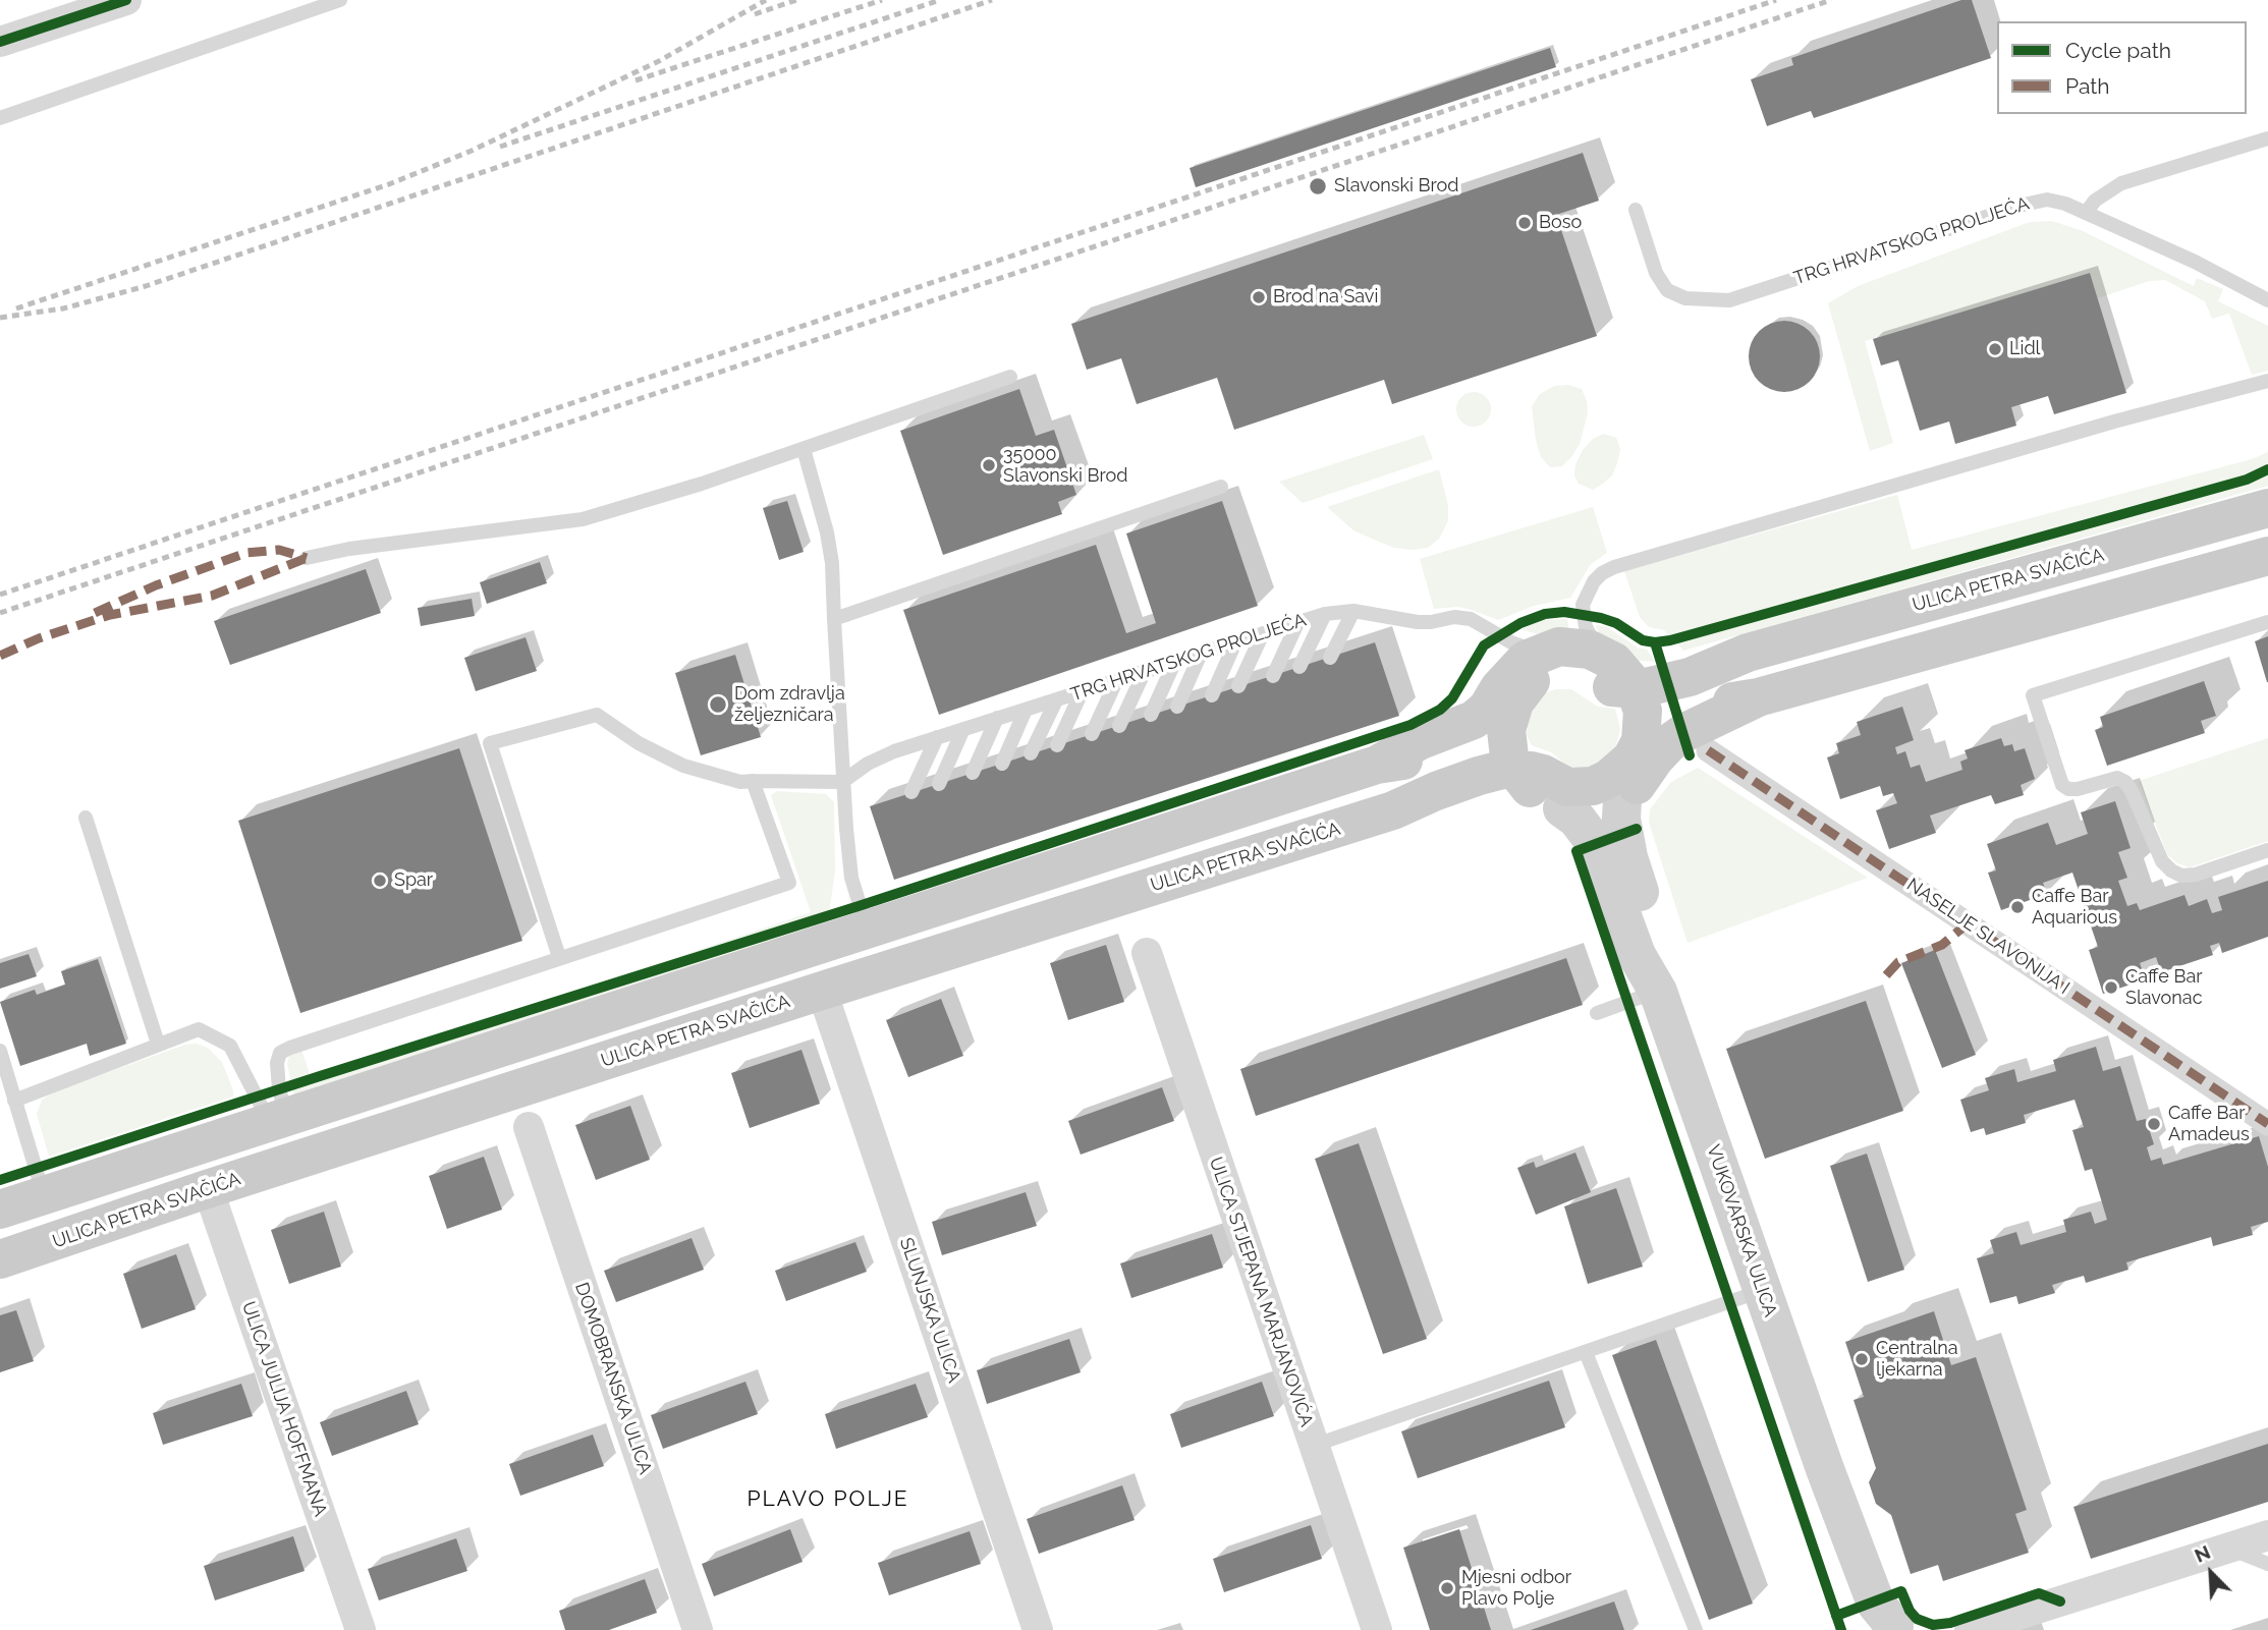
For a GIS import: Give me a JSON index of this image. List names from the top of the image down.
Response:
{
  "streets": {
    "main road": ["ULICA PETRA SVAČIĆA", "VUKOVARSKA ULICA"],
    "street": [
      "NASELJE SLAVONIJA I",
      "ULICA STJEPANA MARJANOVIĆA",
      "SLUNJSKA ULICA",
      "DOMOBRANSKA ULICA",
      "ULICA JULIJA HOFFMANA"
    ],
    "lane": ["TRG HRVATSKOG PROLJEĆA"]
  },
  "crossings": [
    ["ULICA PETRA SVAČIĆA", "SLUNJSKA ULICA"],
    ["ULICA PETRA SVAČIĆA", "ULICA JULIJA HOFFMANA"]
  ],
  "districts": ["PLAVO POLJE"],
  "places": [
    "Slavonski Brod",
    "Boso",
    "Brod na Savi",
    "Lidl",
    "35000 Slavonski Brod",
    "Dom zdravlja željezničara",
    "Spar",
    "Caffe Bar Aquarious",
    "Caffe Bar Slavonac",
    "Caffe Bar Amadeus",
    "Centralna ljekarna",
    "Mjesni odbor Plavo Polje"
  ],
  "legend": ["Cycle path", "Path"],
  "north": "top left"
}
